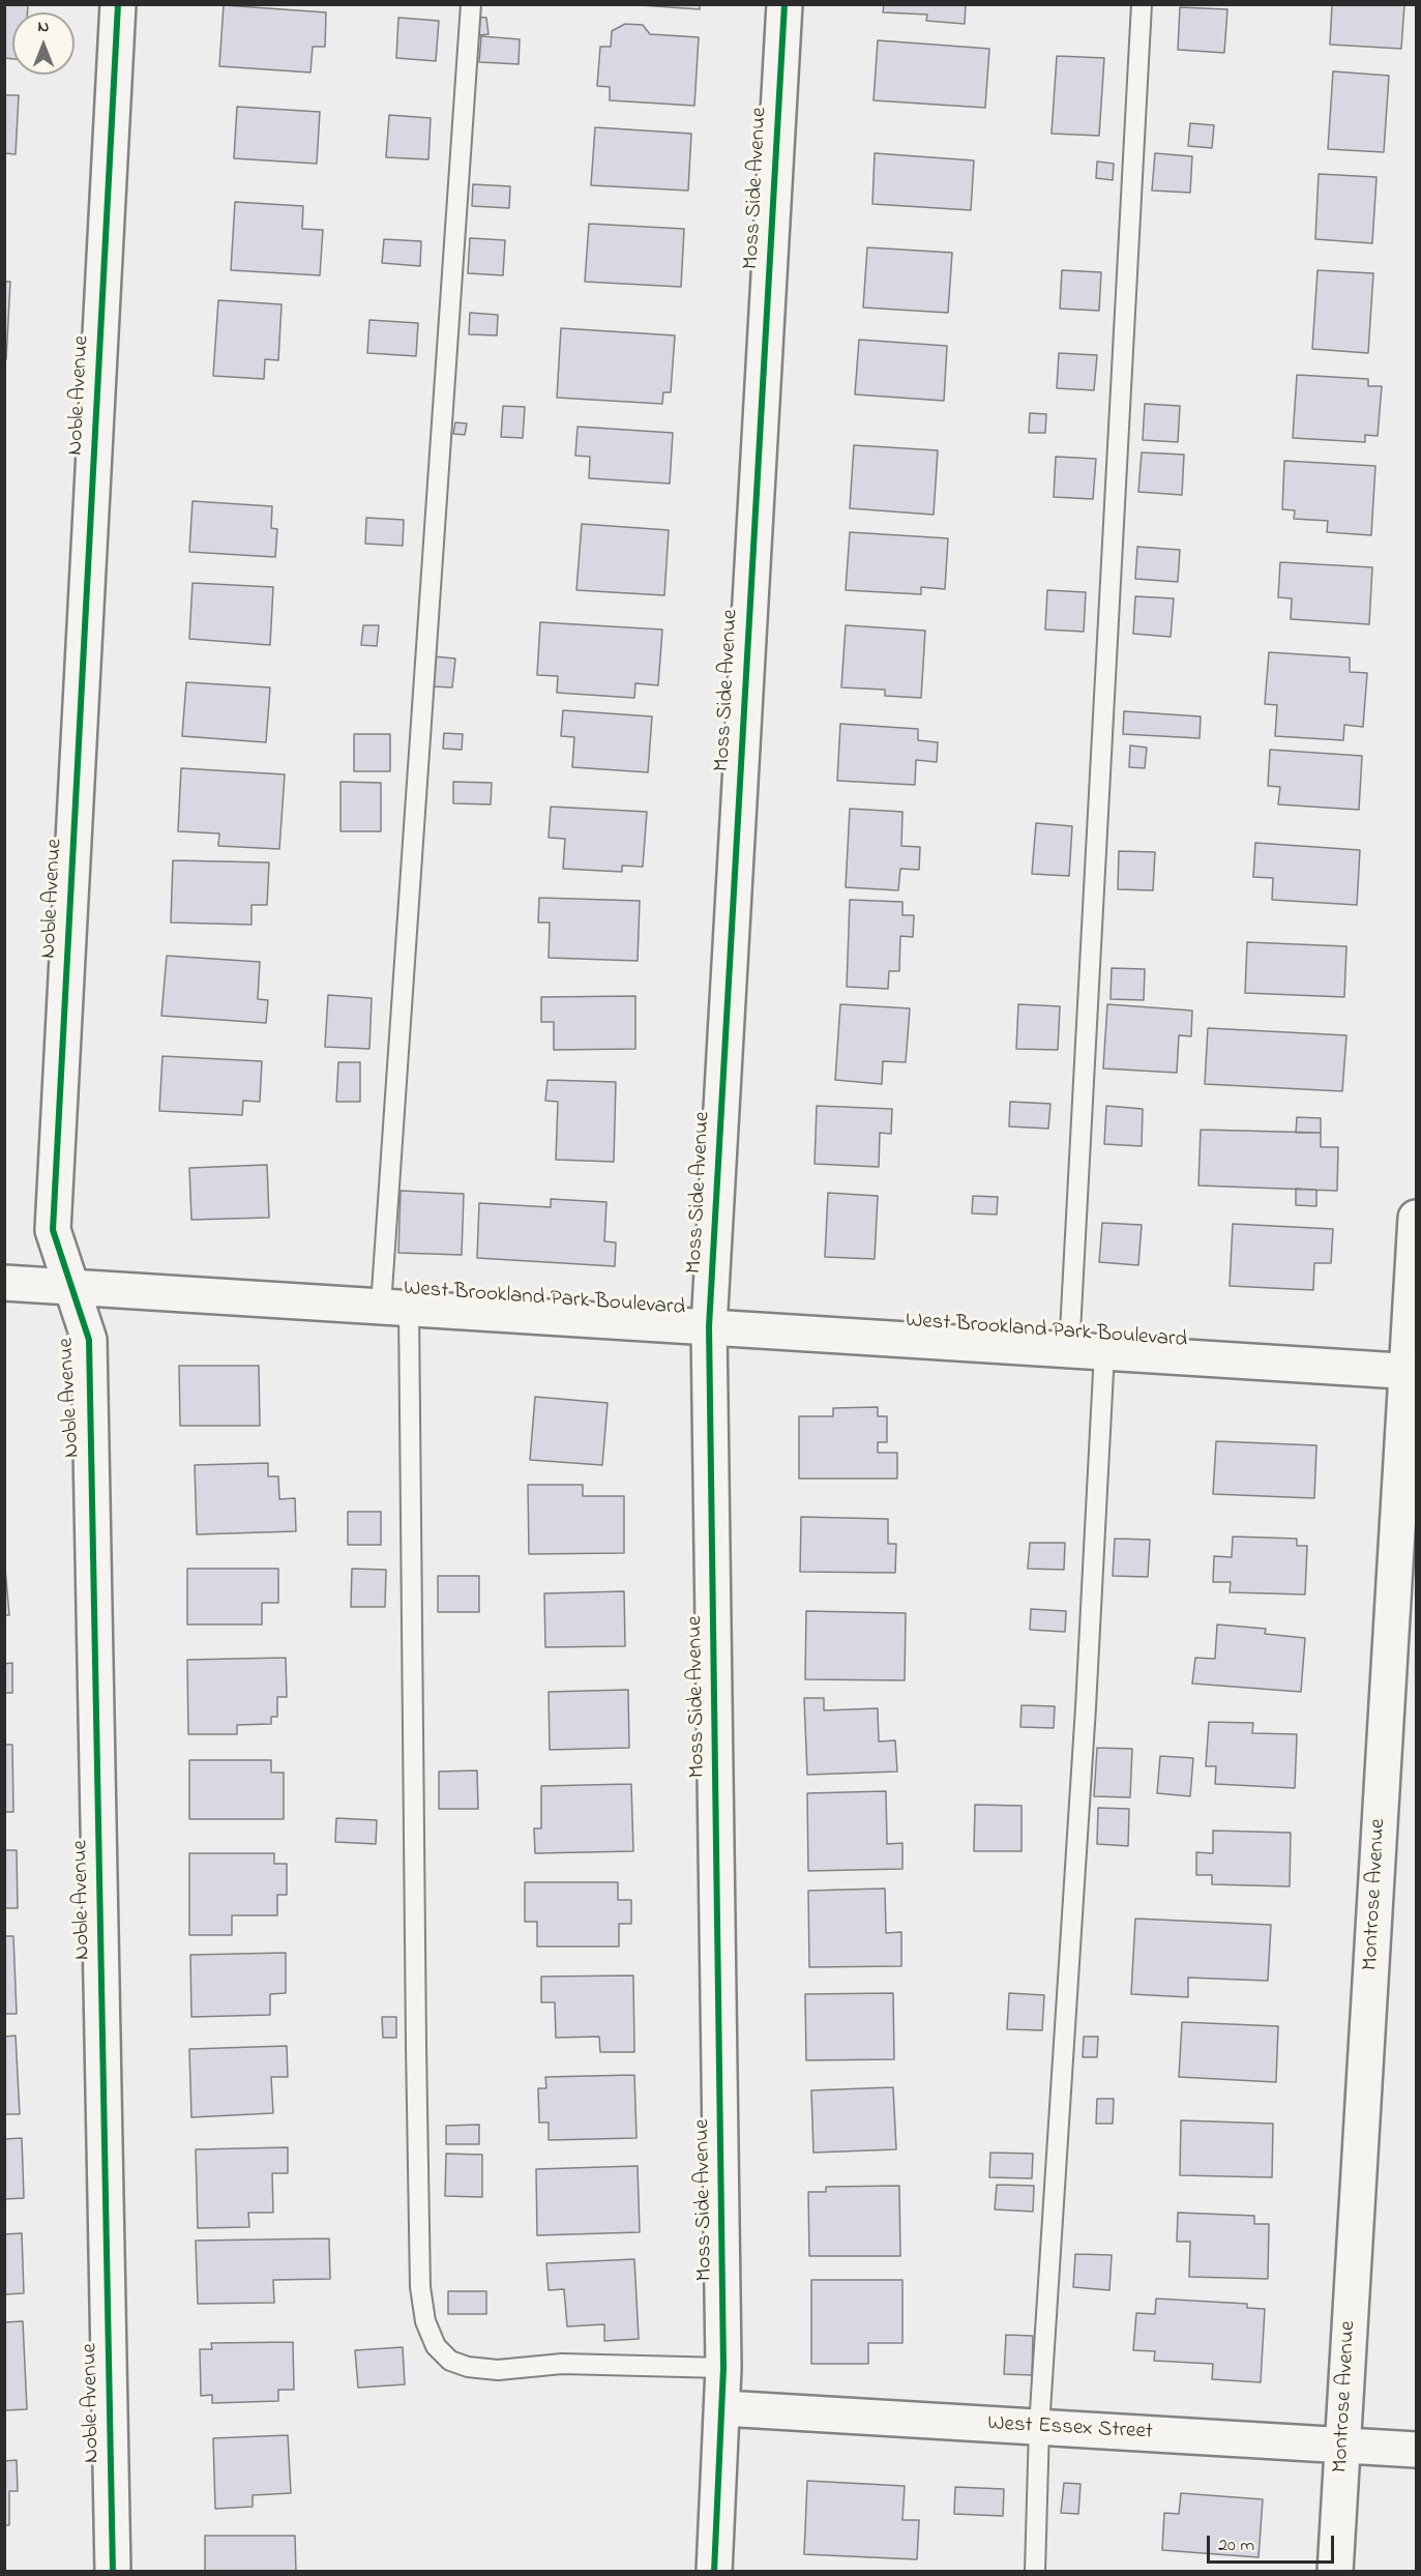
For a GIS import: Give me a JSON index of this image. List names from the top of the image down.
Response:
{
  "streets": {
    "street": [
      "Moss Side Avenue",
      "Noble Avenue",
      "West Brookland Park Boulevard",
      "Montrose Avenue",
      "West Essex Street"
    ]
  },
  "crossings": [
    ["Moss Side Avenue", "West Brookland Park Boulevard"],
    ["Moss Side Avenue", "West Essex Street"],
    ["Noble Avenue", "West Brookland Park Boulevard"],
    ["West Brookland Park Boulevard", "Montrose Avenue"],
    ["Montrose Avenue", "West Essex Street"]
  ],
  "scale_bar": "20 m",
  "north": "top"
}
